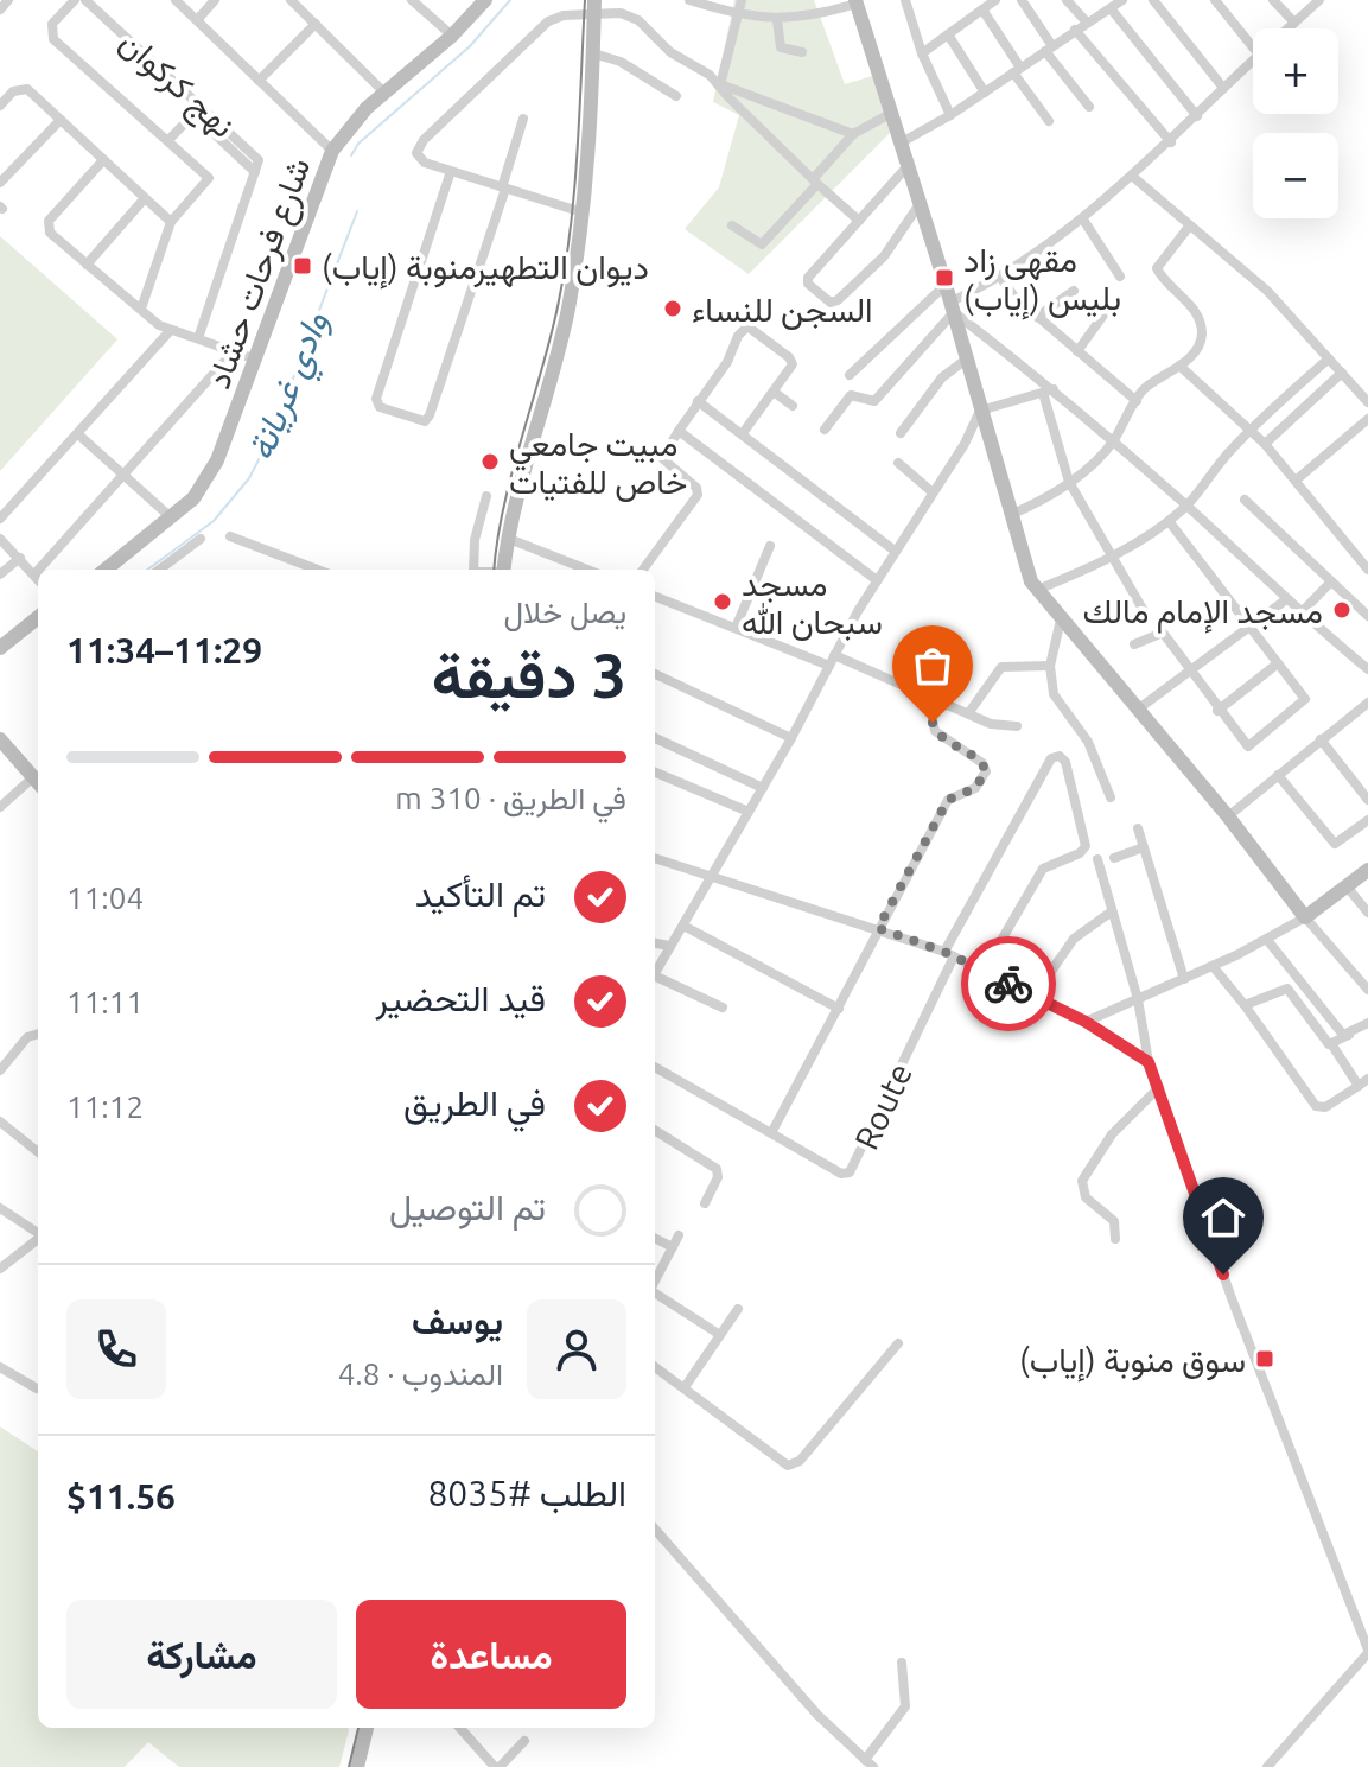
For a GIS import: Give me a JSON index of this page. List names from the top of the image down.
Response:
{
  "streets": {
    "street": ["نهج كركوان", "شارع فرحات حشاد", "Route"]
  },
  "water": ["وادي غريانة"],
  "places": {
    "transit": ["ديوان التطهيرمنوبة (إياب)", "مقهى زاد بليس (إياب)", "سوق منوبة (إياب)"],
    "other": [
      "السجن للنساء",
      "مبيت جامعي خاص للفتيات",
      "مسجد سبحان الله",
      "مسجد الإمام مالك"
    ]
  },
  "page": {
    "map_buttons": ["+", "−"],
    "heading": ["3 دقيقة", "يصل خلال", "11:29–11:34"],
    "panel": [
      "يوسف",
      "المندوب · 4.8",
      "الطلب #8035",
      "$11.56"
    ],
    "bar": "في الطريق · 310 m",
    "list": [
      ["تم التأكيد", "11:04"],
      ["قيد التحضير", "11:11"],
      ["في الطريق", "11:12"],
      "تم التوصيل"
    ],
    "buttons": ["مساعدة", "مشاركة"]
  }
}
